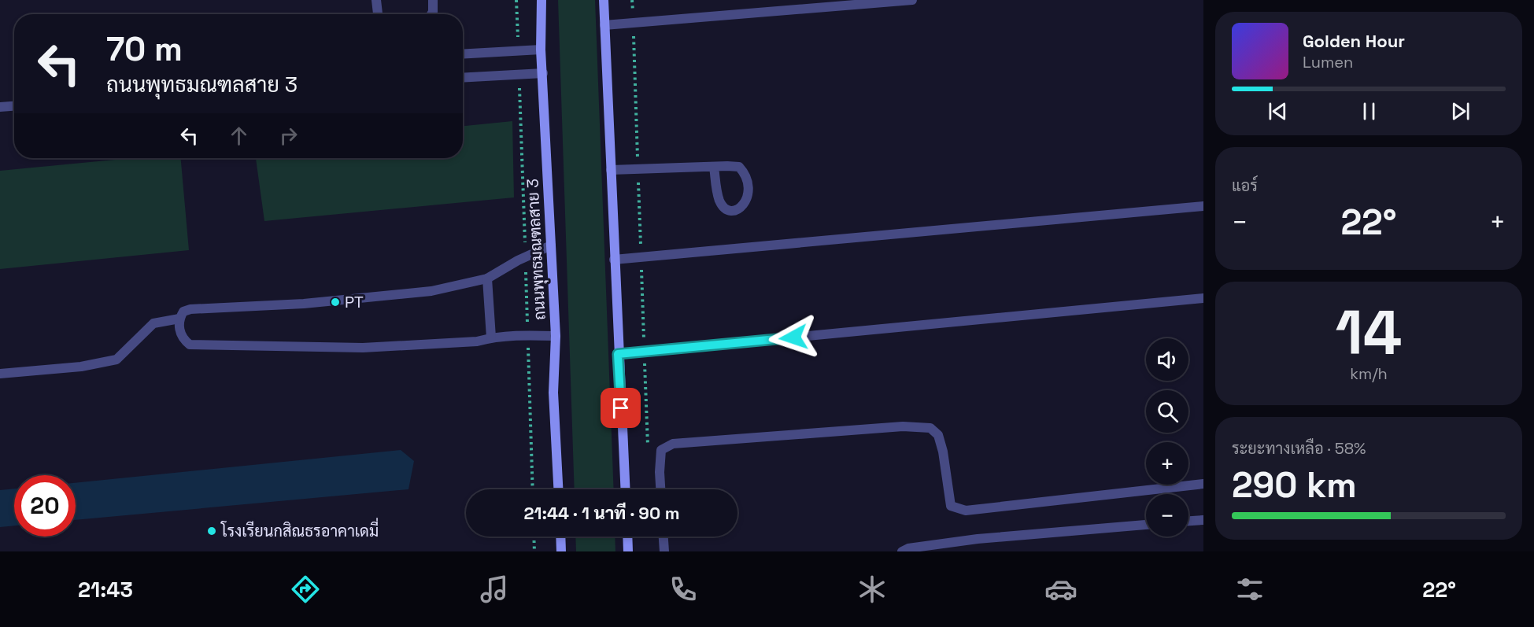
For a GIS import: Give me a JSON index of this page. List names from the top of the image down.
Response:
{
  "streets": {
    "main road": ["ถนนพุทธมณฑลสาย 3"]
  },
  "places": ["PT", "โรงเรียนกสิณธรอาคาเดมี่"],
  "page": {
    "turn": ["70 m", "ถนนพุทธมณฑลสาย 3"],
    "song": ["Golden Hour", "Lumen"],
    "tile": [
      "แอร์",
      ["14", "km/h"],
      ["ระยะทางเหลือ · 58%", "290 km"]
    ],
    "heat": ["−", "22°", "+"],
    "map_buttons": ["+", "−"],
    "limit": "20",
    "trip": "21:44 · 1 นาที · 90 m",
    "tabs": ["21:43", "22°"]
  }
}
